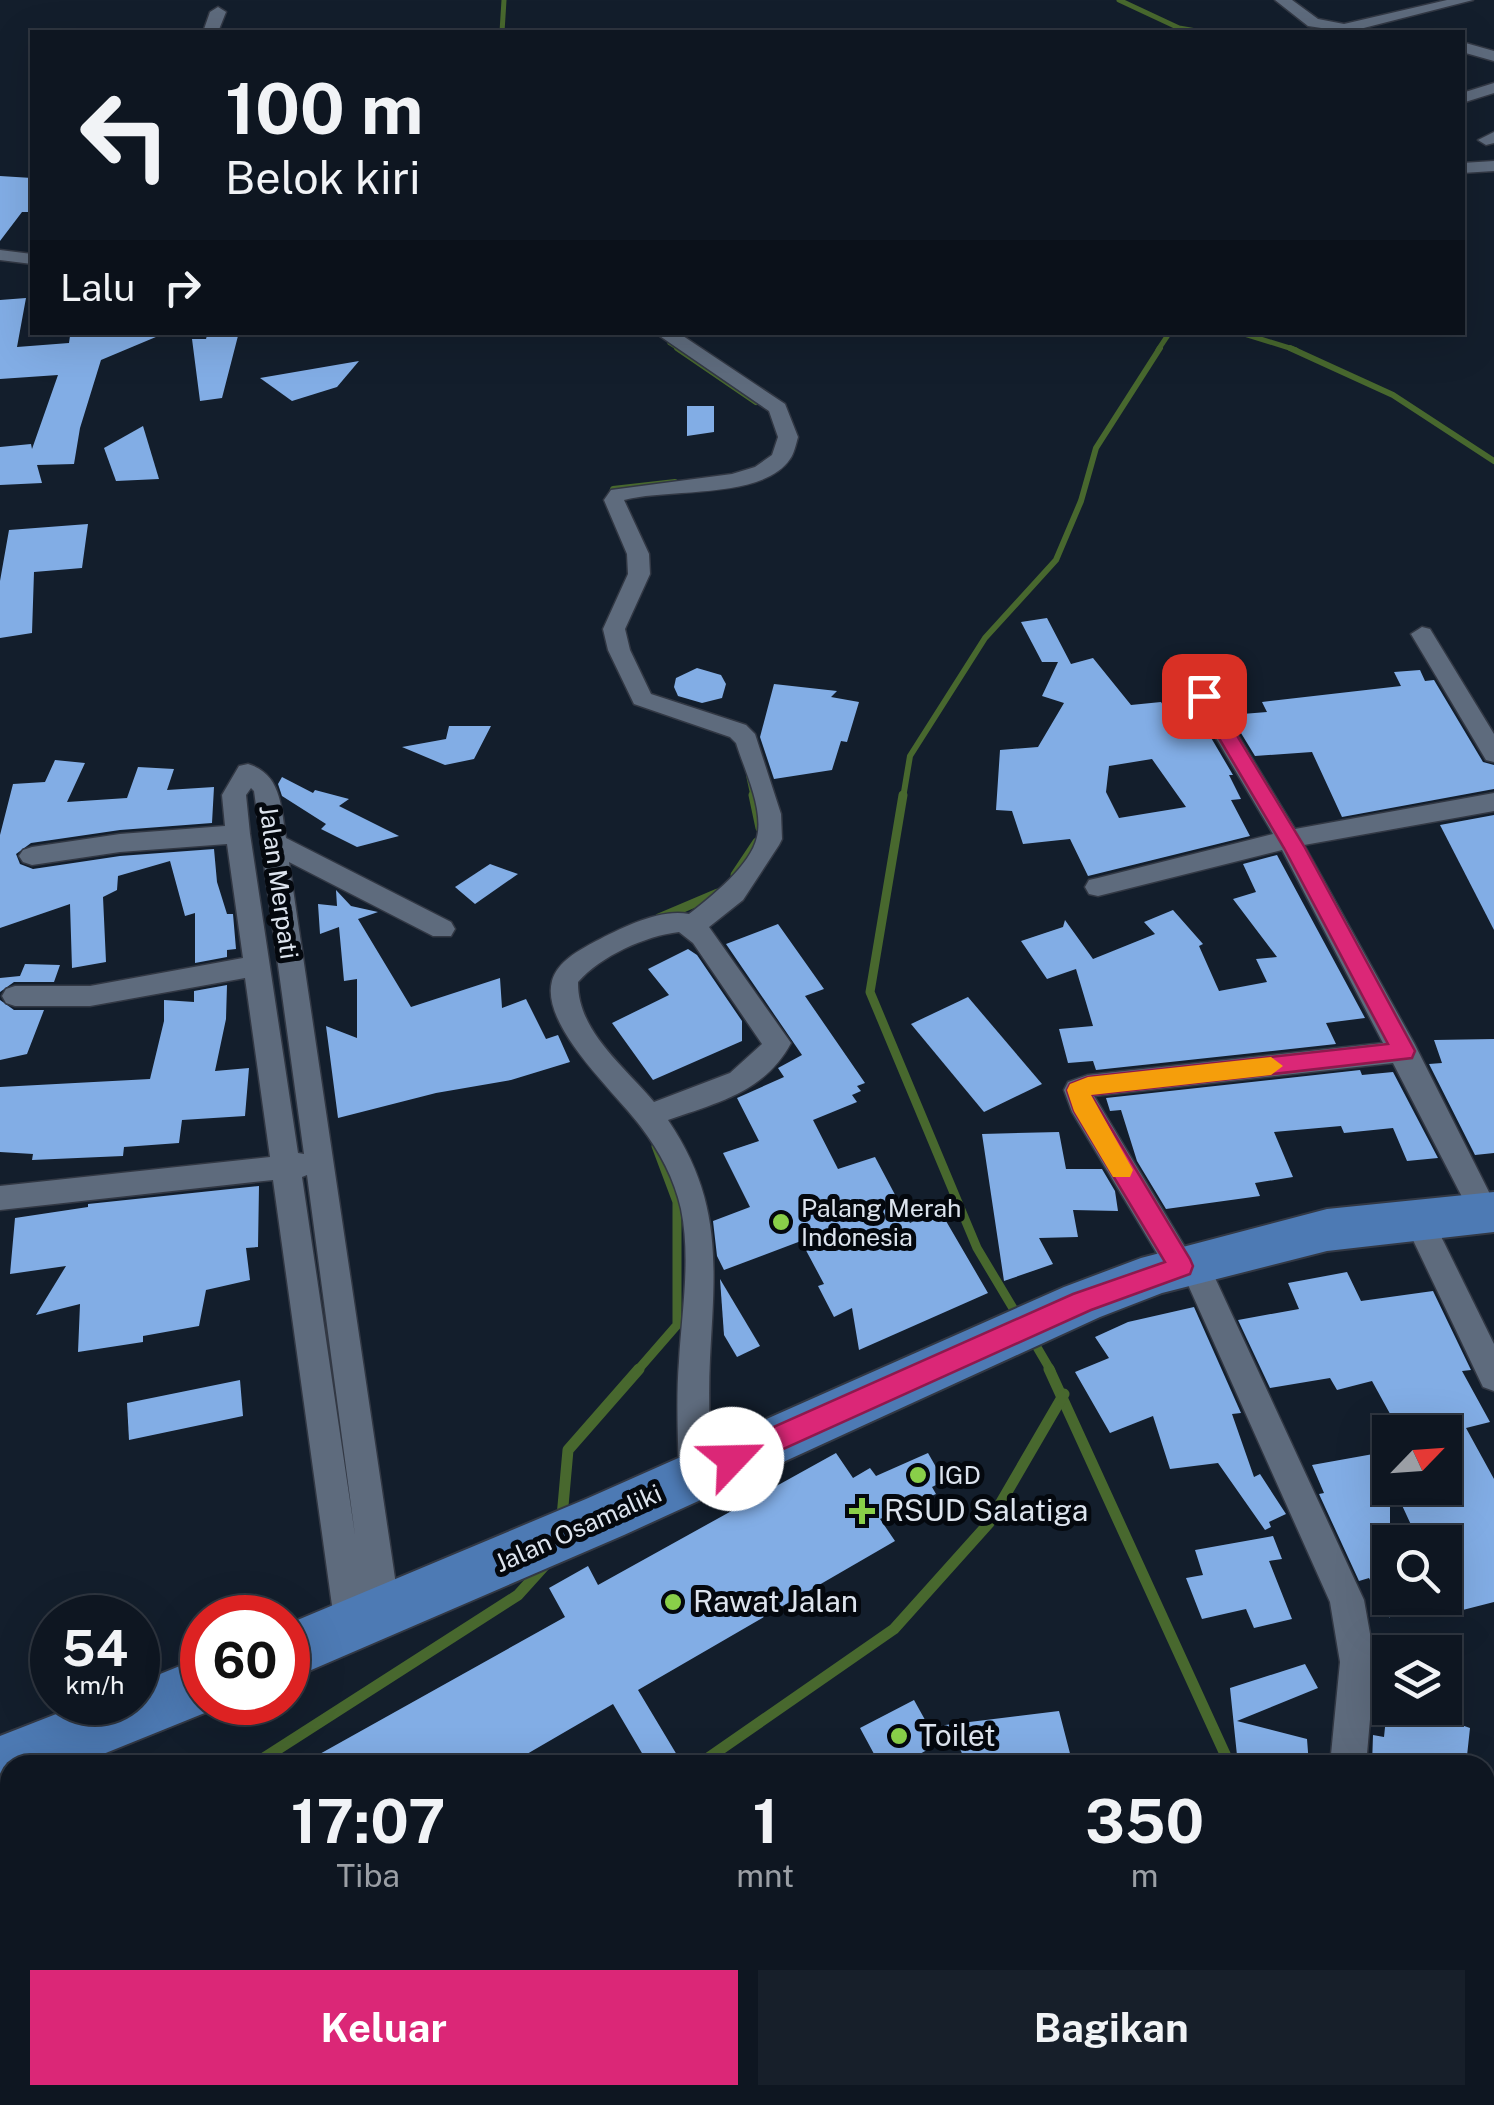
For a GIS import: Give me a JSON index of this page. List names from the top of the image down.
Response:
{
  "streets": {
    "main road": ["Jalan Osamaliki"],
    "street": ["Jalan Merpati"]
  },
  "crossings": [
    ["Jalan Merpati", "Jalan Osamaliki"]
  ],
  "places": {
    "other": [
      "Palang Merah Indonesia",
      "IGD",
      "Rawat Jalan",
      "Toilet"
    ],
    "health": ["RSUD Salatiga"]
  },
  "north": "top right",
  "page": {
    "turn": ["100 m", "Belok kiri"],
    "then": "Lalu",
    "speed": "54 km/h",
    "limit": "60",
    "eta": [
      "17:07",
      "Tiba",
      "1",
      "mnt",
      "350",
      "m"
    ],
    "buttons": ["Keluar", "Bagikan"]
  }
}
